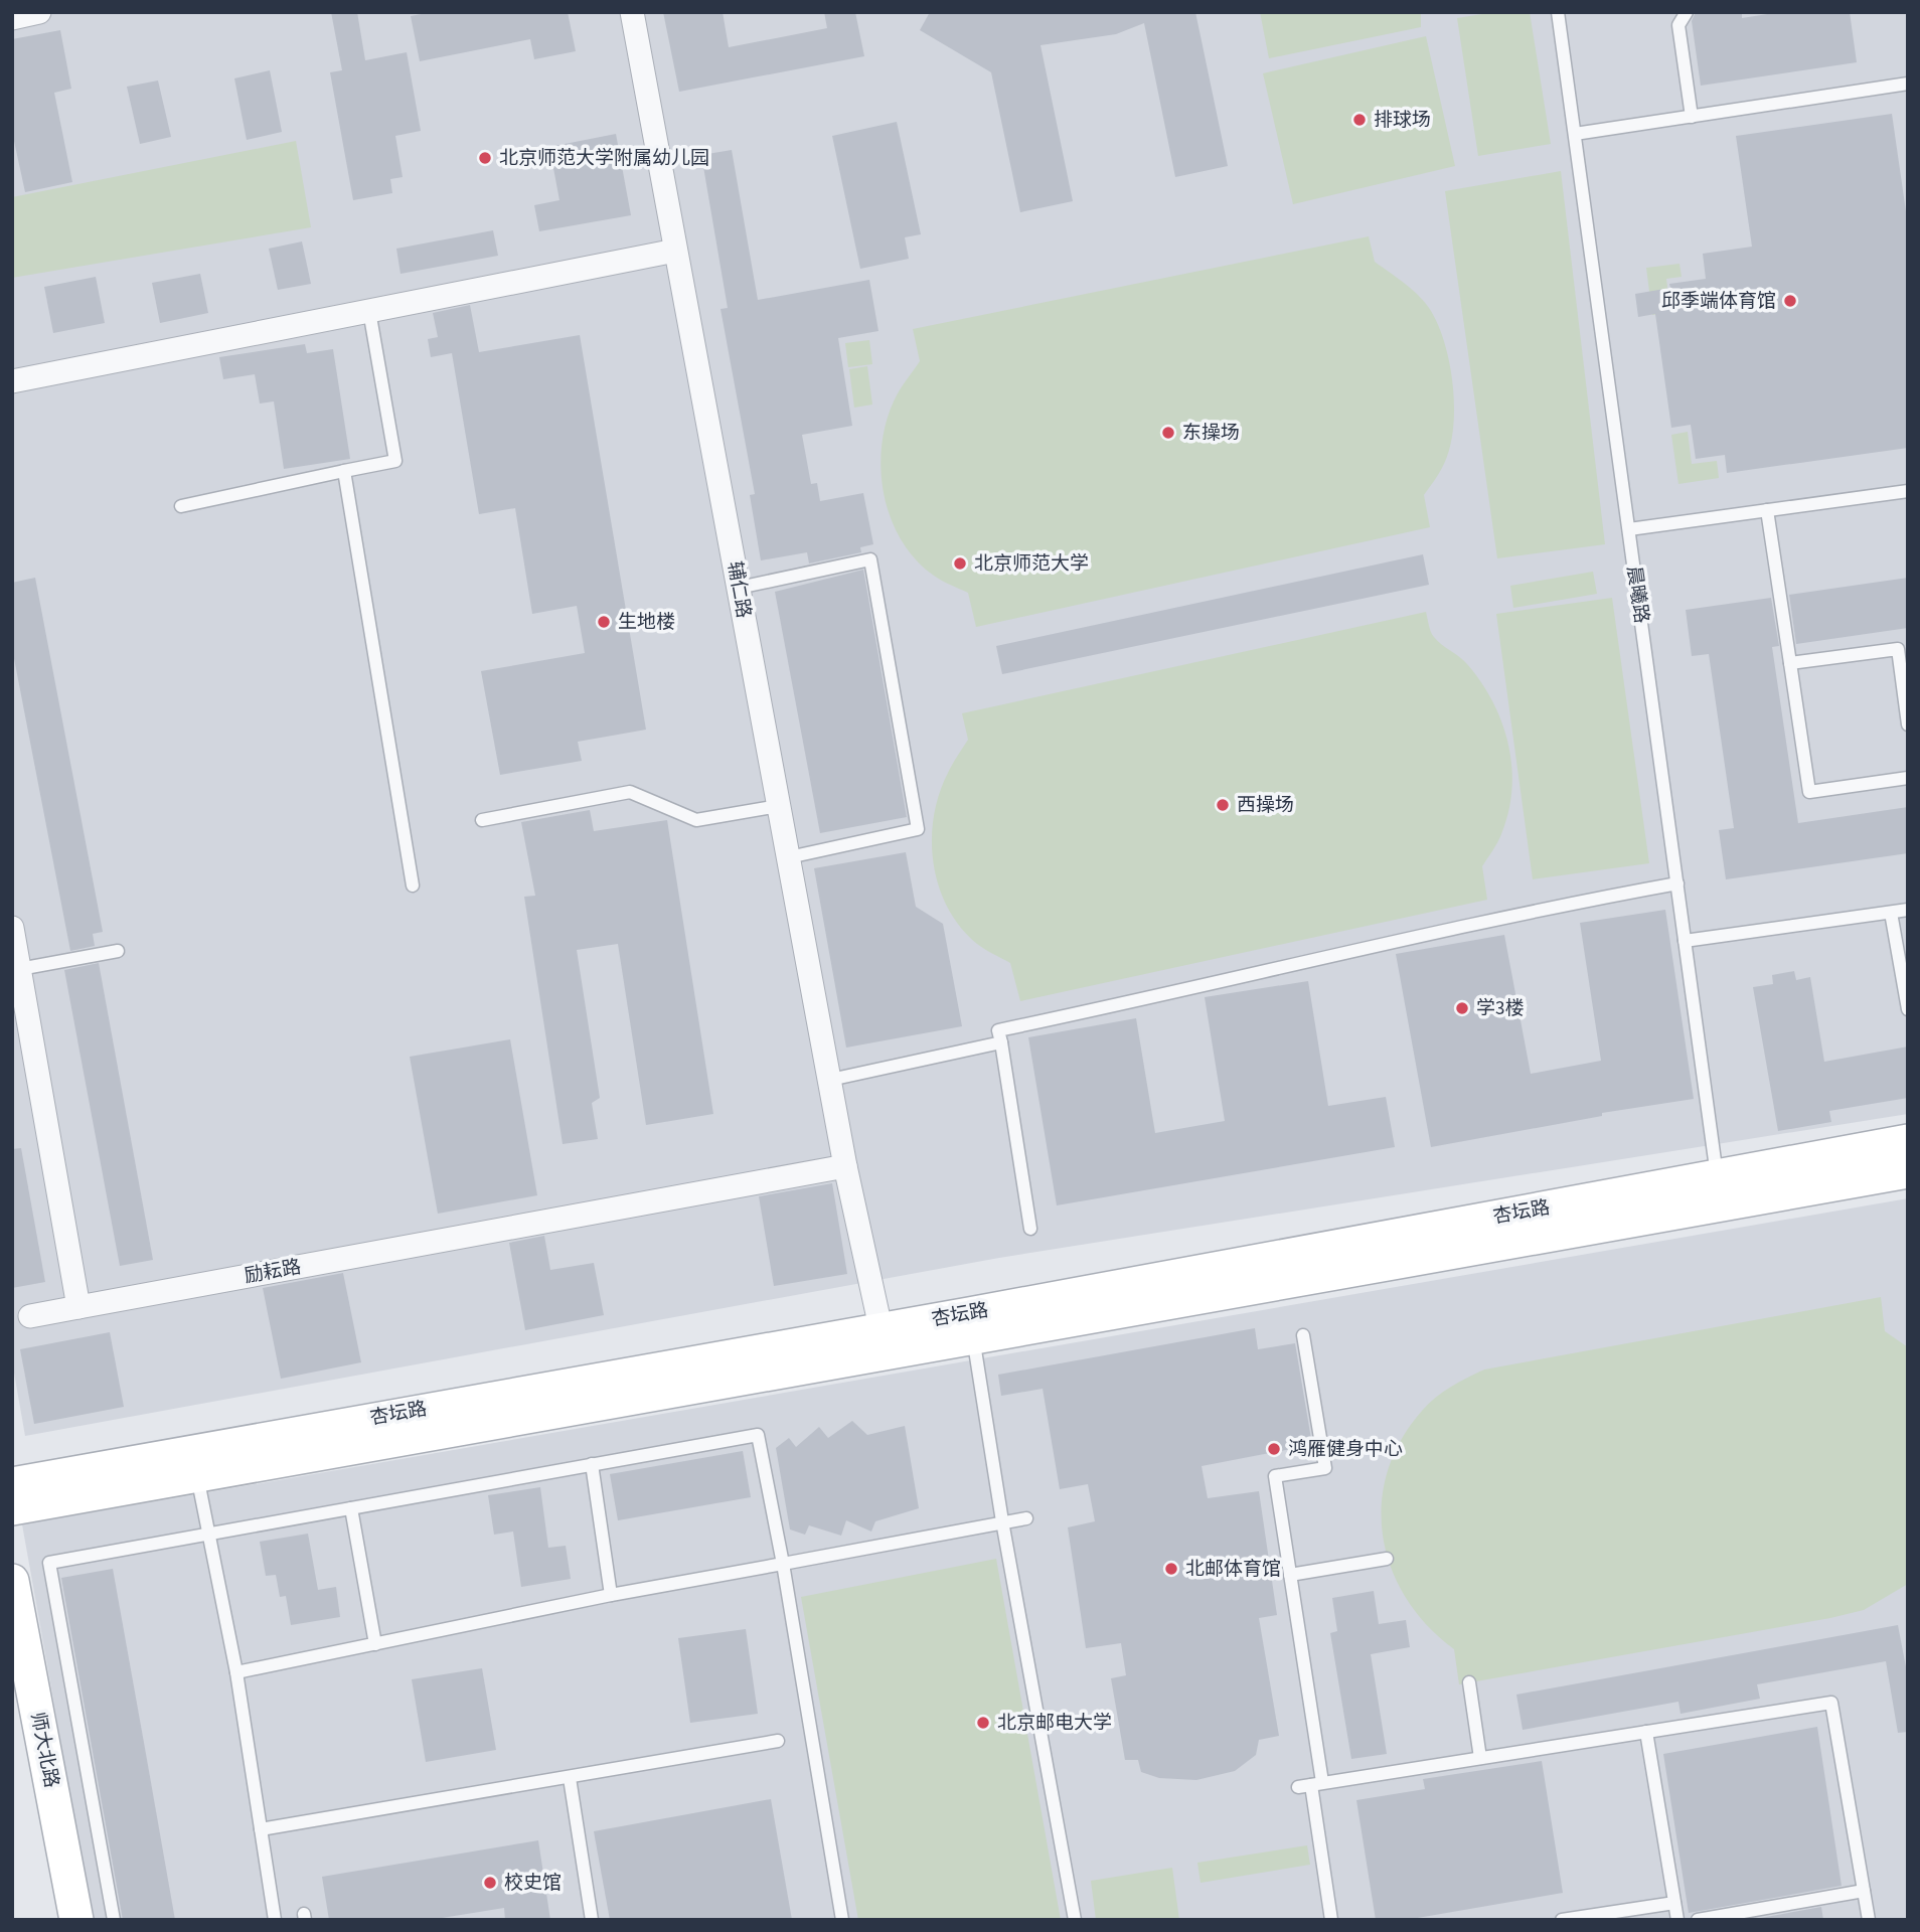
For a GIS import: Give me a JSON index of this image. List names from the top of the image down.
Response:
{
  "streets": {
    "street": [
      "辅仁路",
      "杏坛路",
      "励耘路",
      "师大北路"
    ],
    "lane": ["晨曦路"]
  },
  "crossings": [
    ["辅仁路", "杏坛路"],
    ["辅仁路", "励耘路"],
    ["晨曦路", "杏坛路"]
  ],
  "places": [
    "排球场",
    "北京师范大学附属幼儿园",
    "邱季端体育馆",
    "东操场",
    "北京师范大学",
    "生地楼",
    "西操场",
    "学3楼",
    "鸿雁健身中心",
    "北邮体育馆",
    "北京邮电大学",
    "校史馆"
  ]
}
